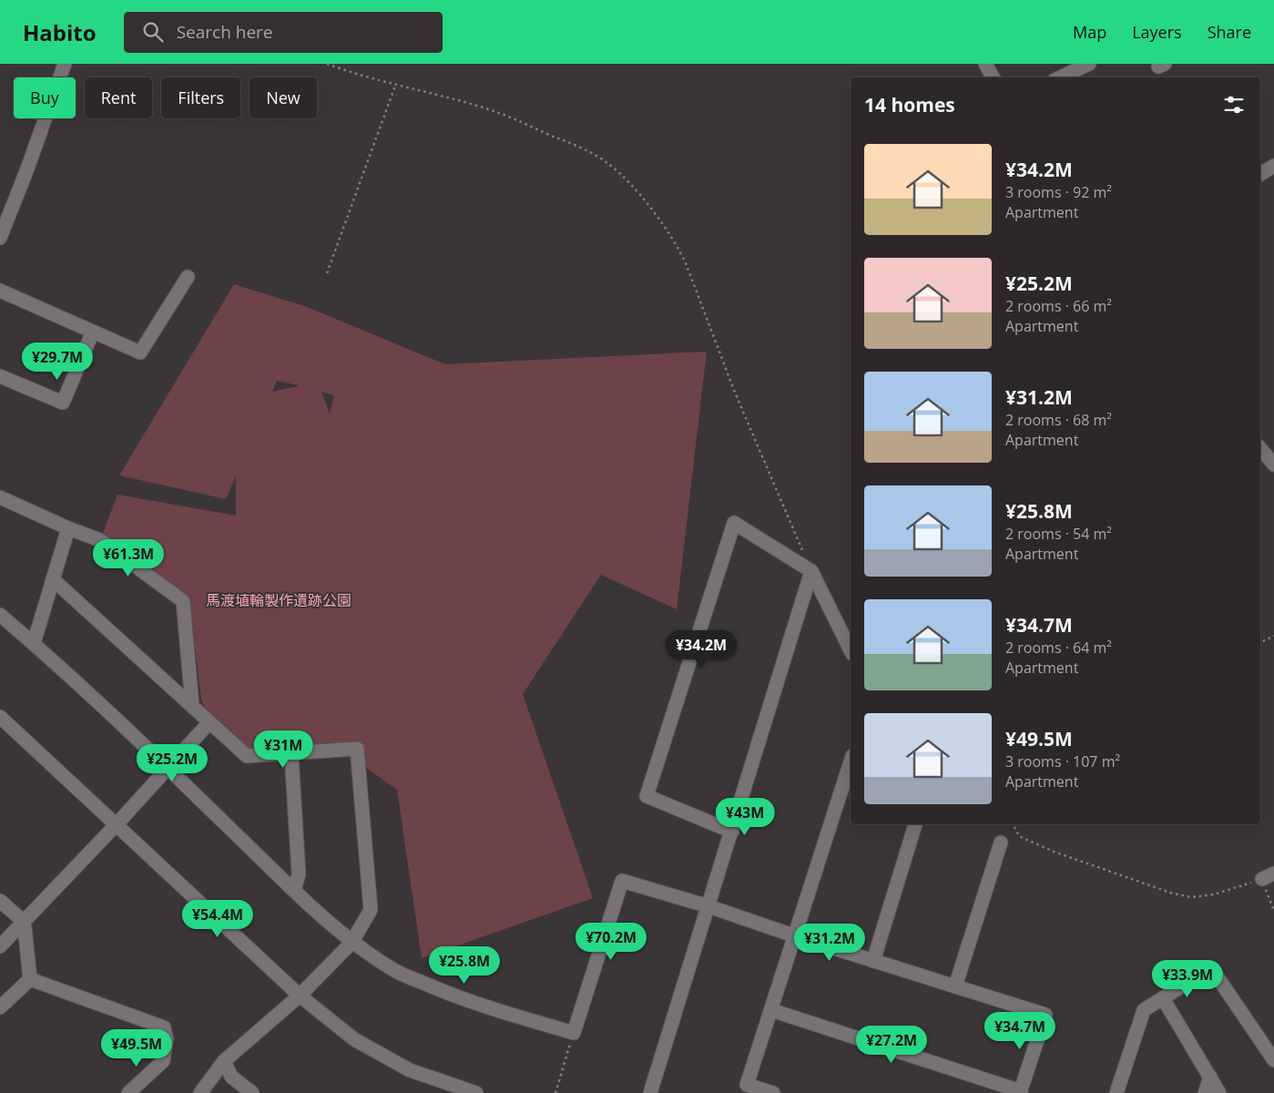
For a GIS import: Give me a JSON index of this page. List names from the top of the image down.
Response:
{
  "parks": ["馬渡埴輪製作遺跡公園"],
  "page": {
    "header": "Habito",
    "search": "Search here",
    "nav": ["Map", "Layers", "Share"],
    "chip": [
      "Buy",
      "Rent",
      "Filters",
      "New"
    ],
    "heading": "14 homes",
    "list": [
      {
        "name": "¥34.2M",
        "note": "3 rooms · 92 m² · Apartment"
      },
      {
        "name": "¥25.2M",
        "note": "2 rooms · 66 m² · Apartment"
      },
      {
        "name": "¥31.2M",
        "note": "2 rooms · 68 m² · Apartment"
      },
      {
        "name": "¥25.8M",
        "note": "2 rooms · 54 m² · Apartment"
      },
      {
        "name": "¥34.7M",
        "note": "2 rooms · 64 m² · Apartment"
      },
      {
        "name": "¥49.5M",
        "note": "3 rooms · 107 m² · Apartment"
      }
    ],
    "price": [
      "¥29.7M",
      "¥61.3M",
      "¥34.2M",
      "¥31M",
      "¥25.2M",
      "¥43M",
      "¥54.4M",
      "¥70.2M",
      "¥31.2M",
      "¥25.8M",
      "¥33.9M",
      "¥34.7M",
      "¥27.2M",
      "¥49.5M"
    ]
  }
}
